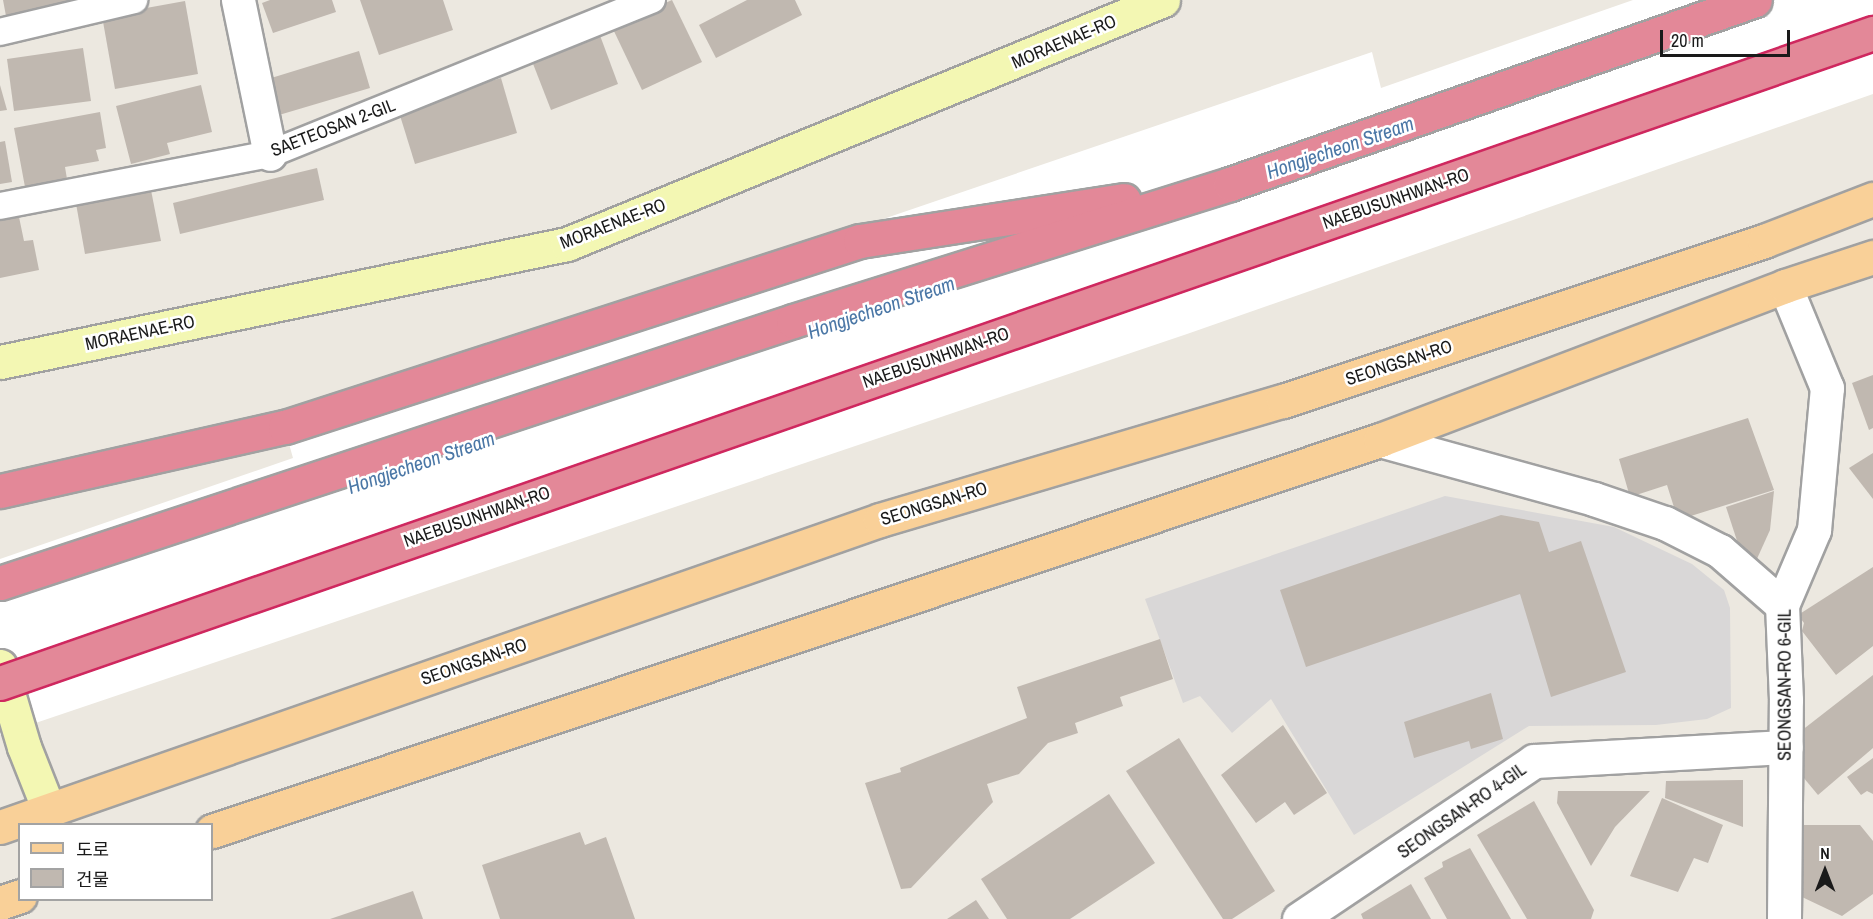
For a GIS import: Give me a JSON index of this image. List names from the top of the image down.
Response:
{
  "streets": {
    "highway": ["NAEBUSUNHWAN-RO"],
    "main road": ["MORAENAE-RO", "SEONGSAN-RO"],
    "street": ["SEONGSAN-RO 6-GIL", "SEONGSAN-RO 4-GIL"],
    "lane": ["SAETEOSAN 2-GIL"]
  },
  "crossings": [
    ["SEONGSAN-RO 6-GIL", "SEONGSAN-RO 4-GIL"]
  ],
  "water": ["Hongjecheon Stream"],
  "legend": ["도로", "건물"],
  "scale_bar": "20 m",
  "north": "top"
}
